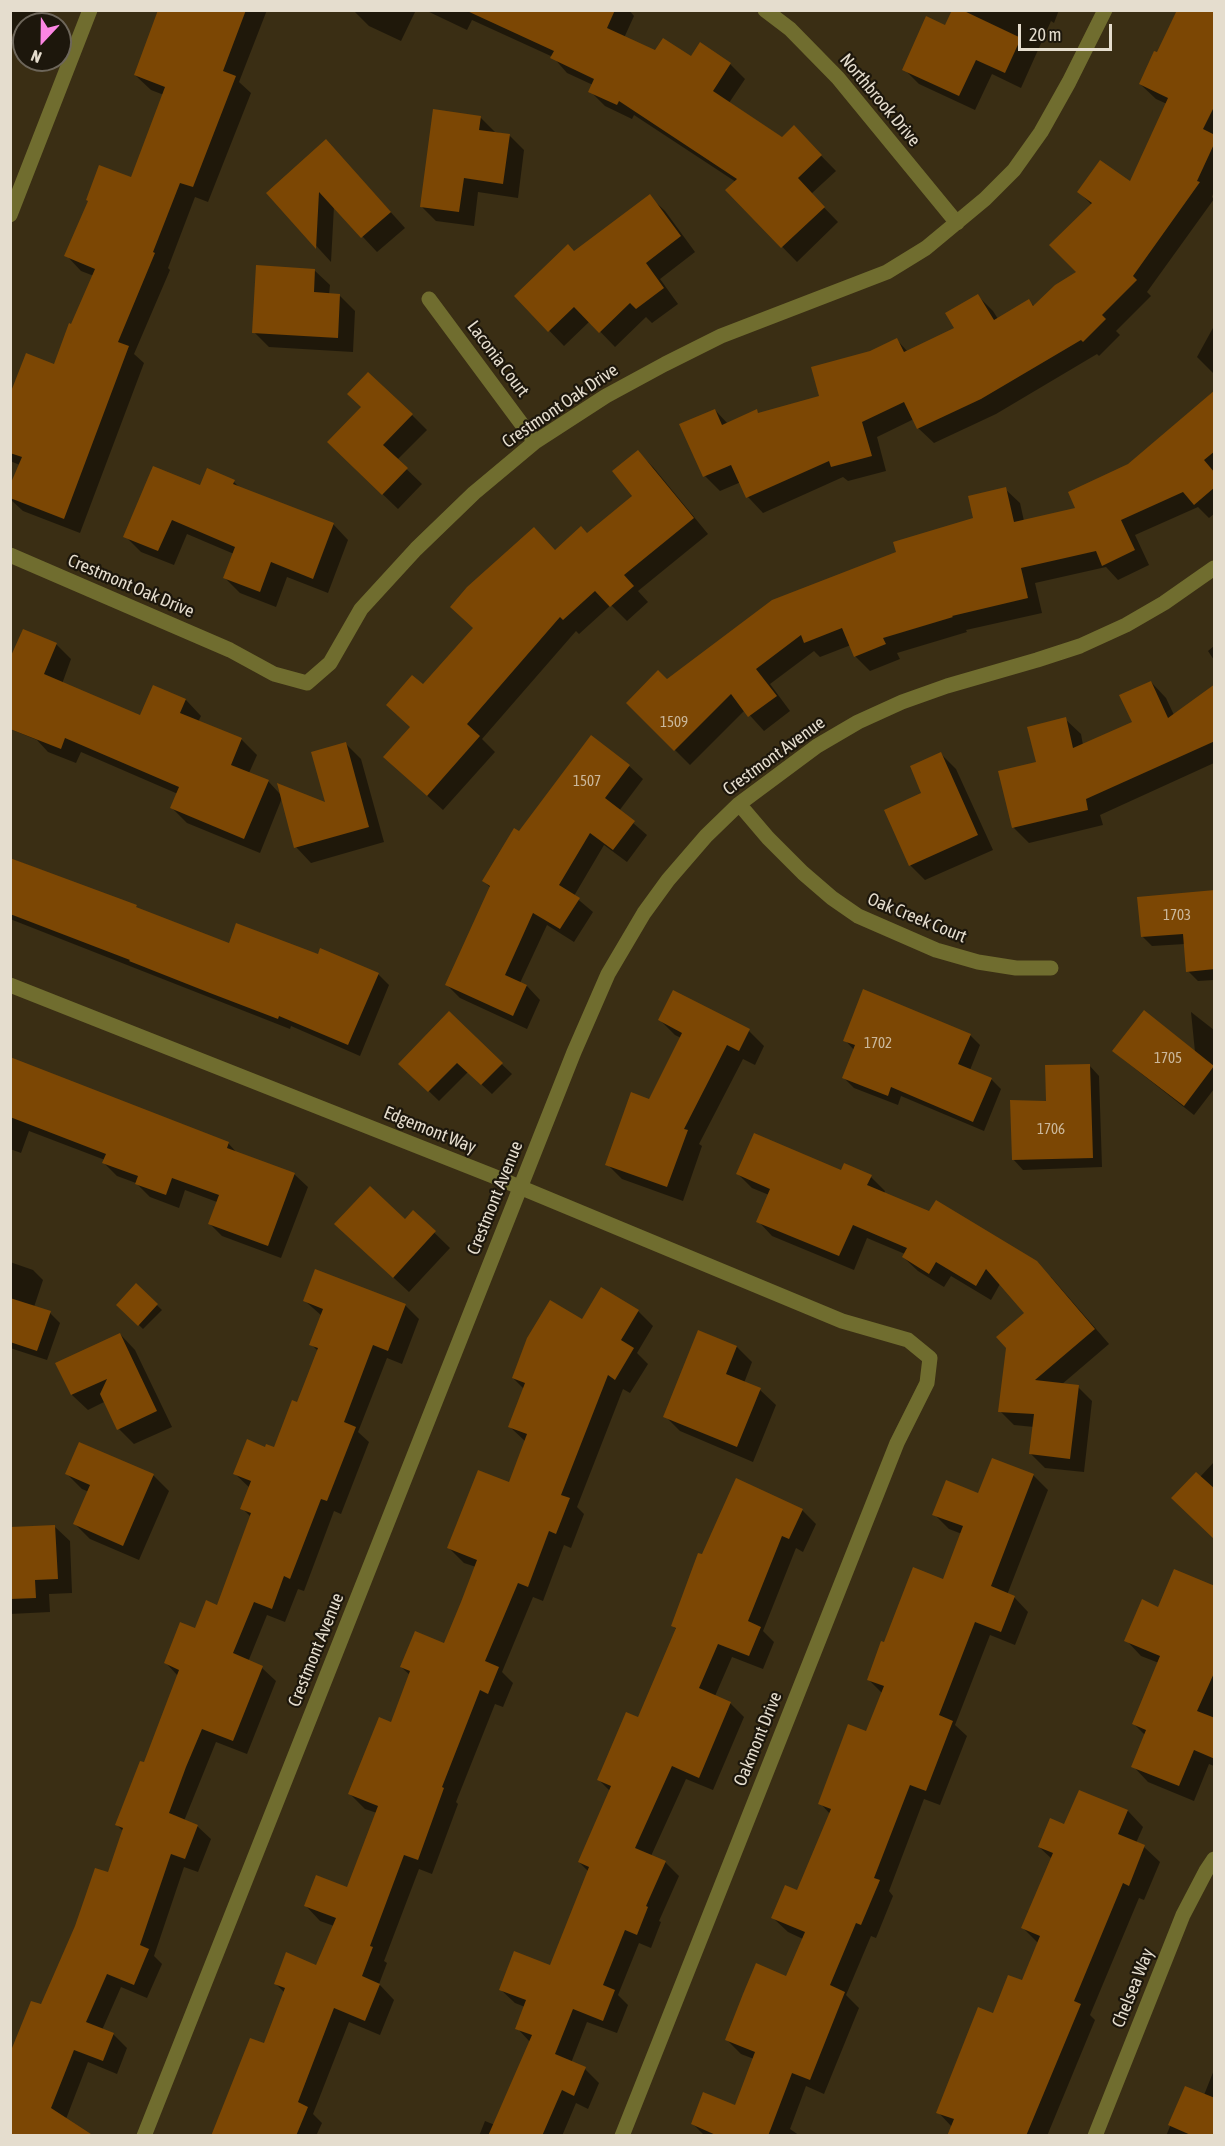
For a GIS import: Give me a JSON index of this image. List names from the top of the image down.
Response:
{
  "streets": {
    "street": [
      "Northbrook Drive",
      "Laconia Court",
      "Crestmont Oak Drive",
      "Crestmont Avenue",
      "Oak Creek Court",
      "Edgemont Way",
      "Oakmont Drive",
      "Chelsea Way"
    ]
  },
  "crossings": [
    ["Northbrook Drive", "Crestmont Oak Drive"],
    ["Laconia Court", "Crestmont Oak Drive"],
    ["Crestmont Avenue", "Oak Creek Court"],
    ["Crestmont Avenue", "Edgemont Way"],
    ["Edgemont Way", "Oakmont Drive"]
  ],
  "house_numbers": [
    "1509",
    "1507",
    "1703",
    "1702",
    "1705",
    "1706"
  ],
  "scale_bar": "20 m",
  "north": "bottom"
}
